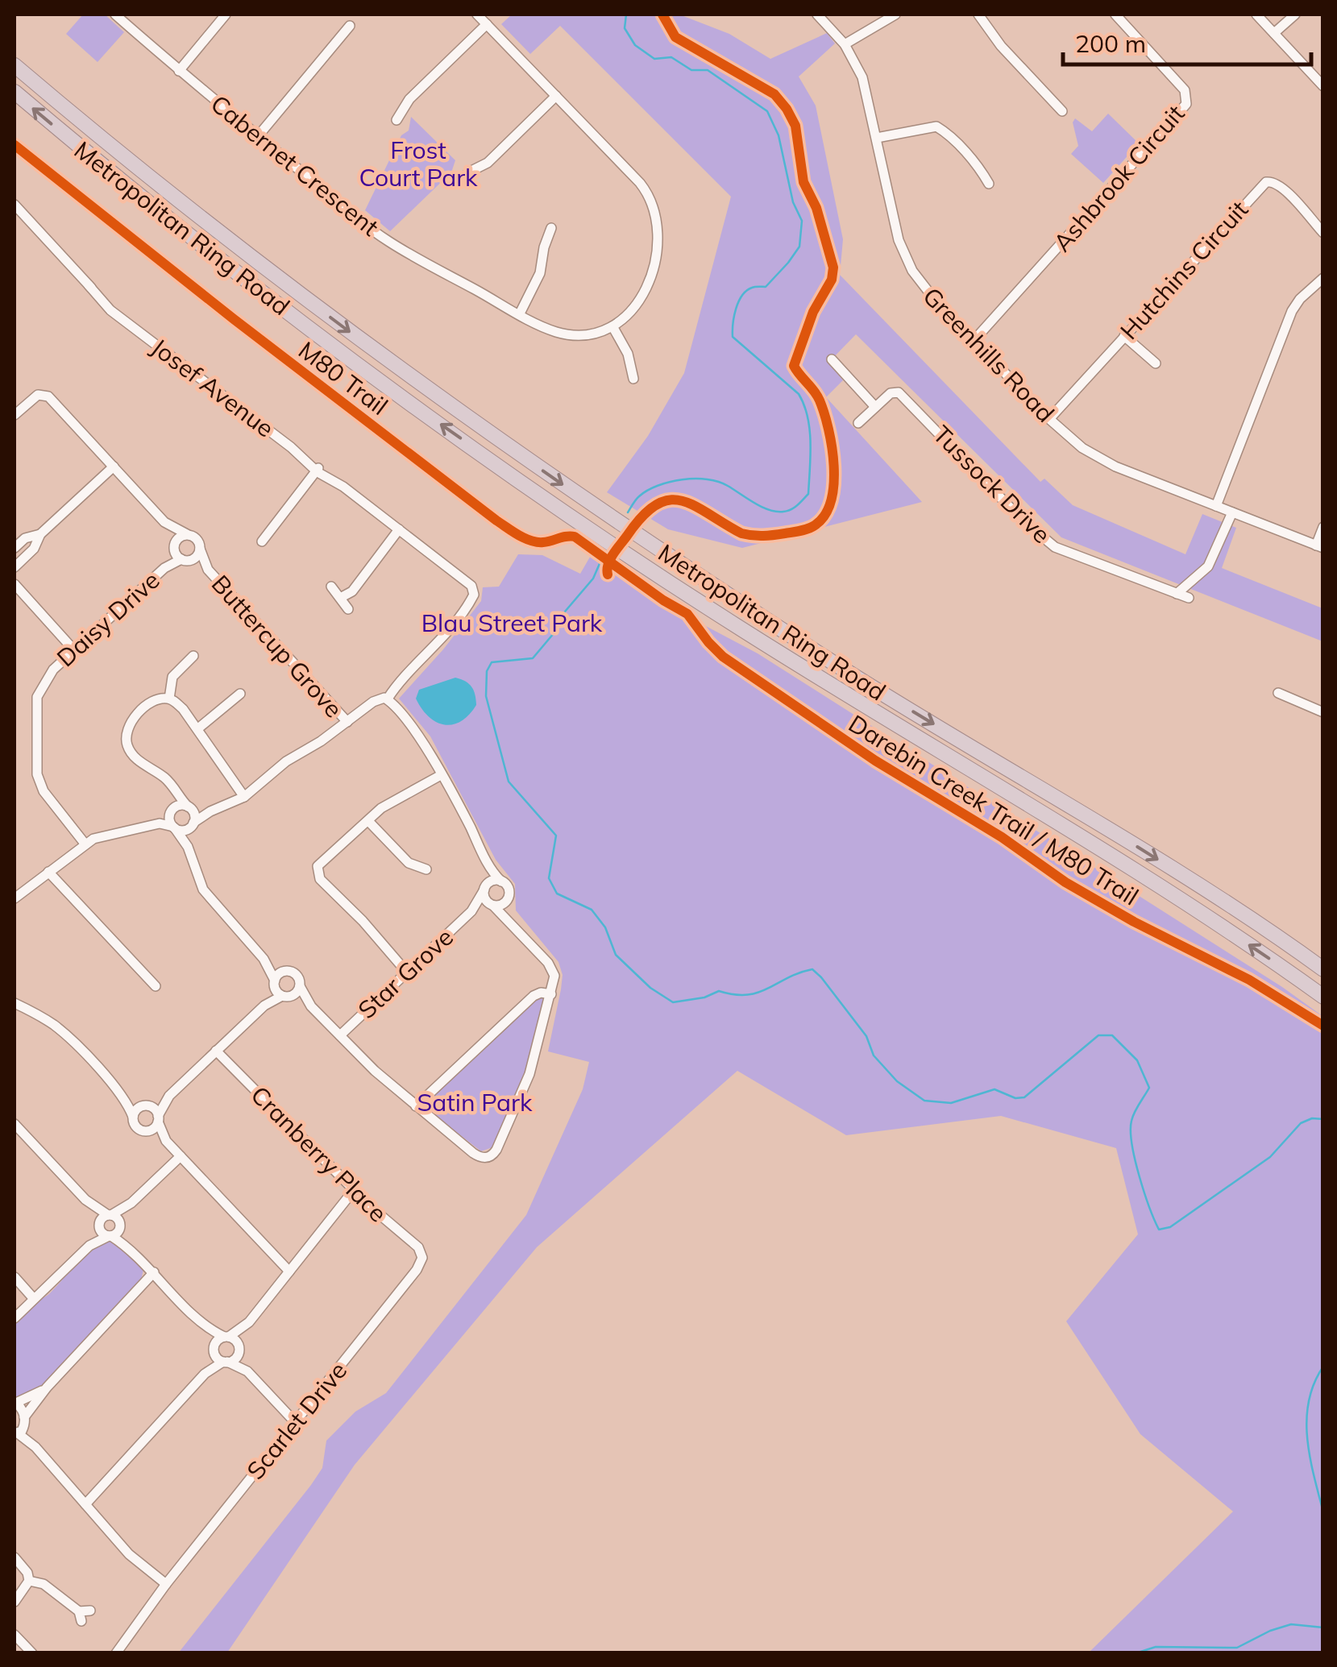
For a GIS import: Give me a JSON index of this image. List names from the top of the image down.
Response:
{
  "streets": {
    "highway": ["Metropolitan Ring Road"],
    "street": [
      "Cabernet Crescent",
      "Ashbrook Circuit",
      "Hutchins Circuit",
      "Greenhills Road",
      "Josef Avenue",
      "Tussock Drive",
      "Daisy Drive",
      "Buttercup Grove",
      "Star Grove",
      "Cranberry Place",
      "Scarlet Drive"
    ],
    "cycle path": ["M80 Trail"]
  },
  "crossings": [
    ["Ashbrook Circuit", "Greenhills Road"],
    ["Hutchins Circuit", "Greenhills Road"],
    ["Daisy Drive", "Buttercup Grove"],
    ["Cranberry Place", "Scarlet Drive"]
  ],
  "parks": ["Frost Court Park", "Blau Street Park", "Satin Park"],
  "scale_bar": "200 m"
}
